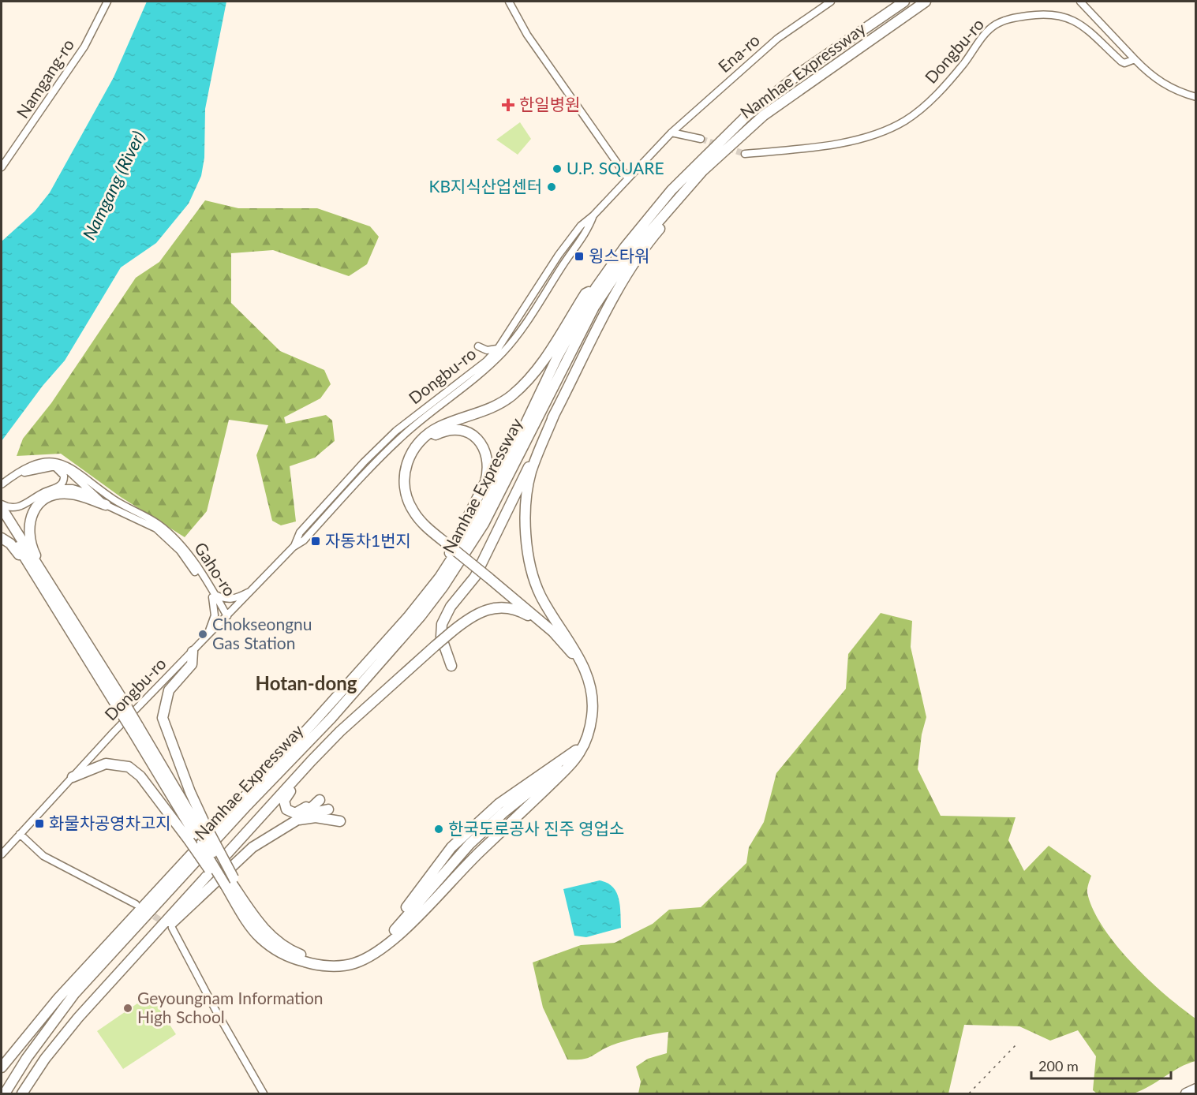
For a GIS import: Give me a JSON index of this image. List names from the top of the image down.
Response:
{
  "streets": {
    "highway": ["Namhae Expressway"],
    "street": [
      "Dongbu-ro",
      "Ena-ro",
      "Namgang-ro",
      "Gaho-ro"
    ]
  },
  "crossings": [
    ["Dongbu-ro", "Ena-ro"],
    ["Dongbu-ro", "Gaho-ro"]
  ],
  "districts": ["Hotan-dong"],
  "water": ["Namgang (River)"],
  "places": {
    "health": ["한일병원"],
    "other": [
      "U.P. SQUARE",
      "KB지식산업센터",
      "Chokseongnu Gas Station",
      "한국도로공사 진주 영업소",
      "Geyoungnam Information High School"
    ],
    "transit": ["윙스타워", "자동차1번지", "화물차공영차고지"]
  },
  "scale_bar": "200 m"
}
